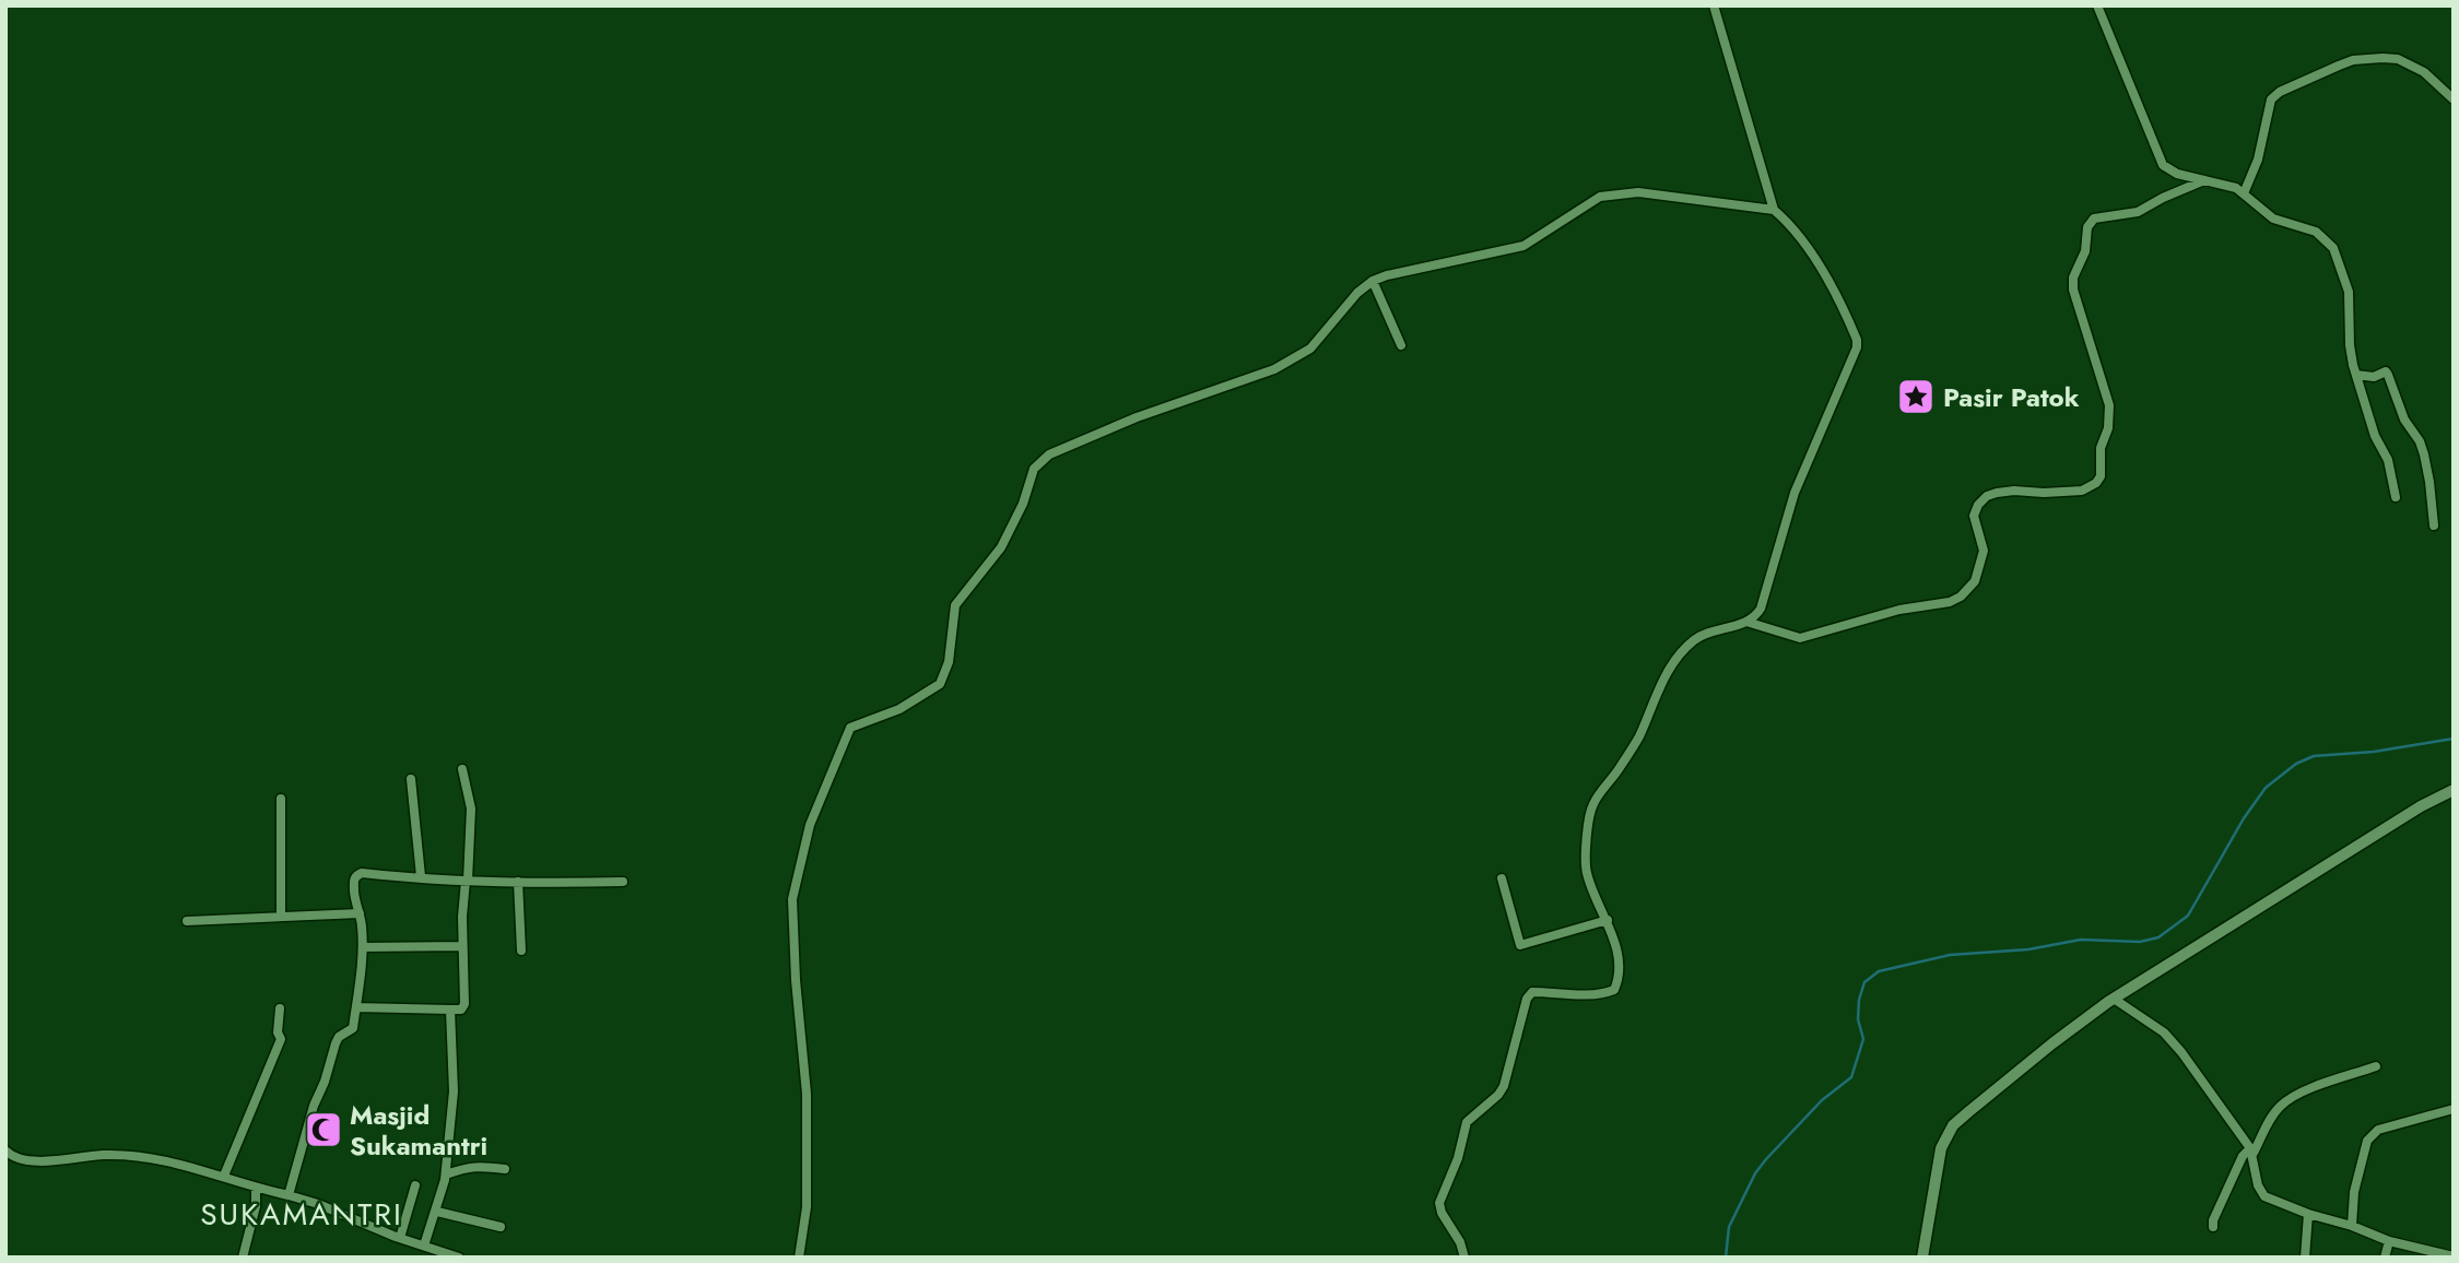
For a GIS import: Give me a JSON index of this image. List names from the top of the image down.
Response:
{
  "districts": ["SUKAMANTRI"],
  "places": {
    "place": ["Pasir Patok"],
    "mosque": ["Masjid Sukamantri"]
  }
}
